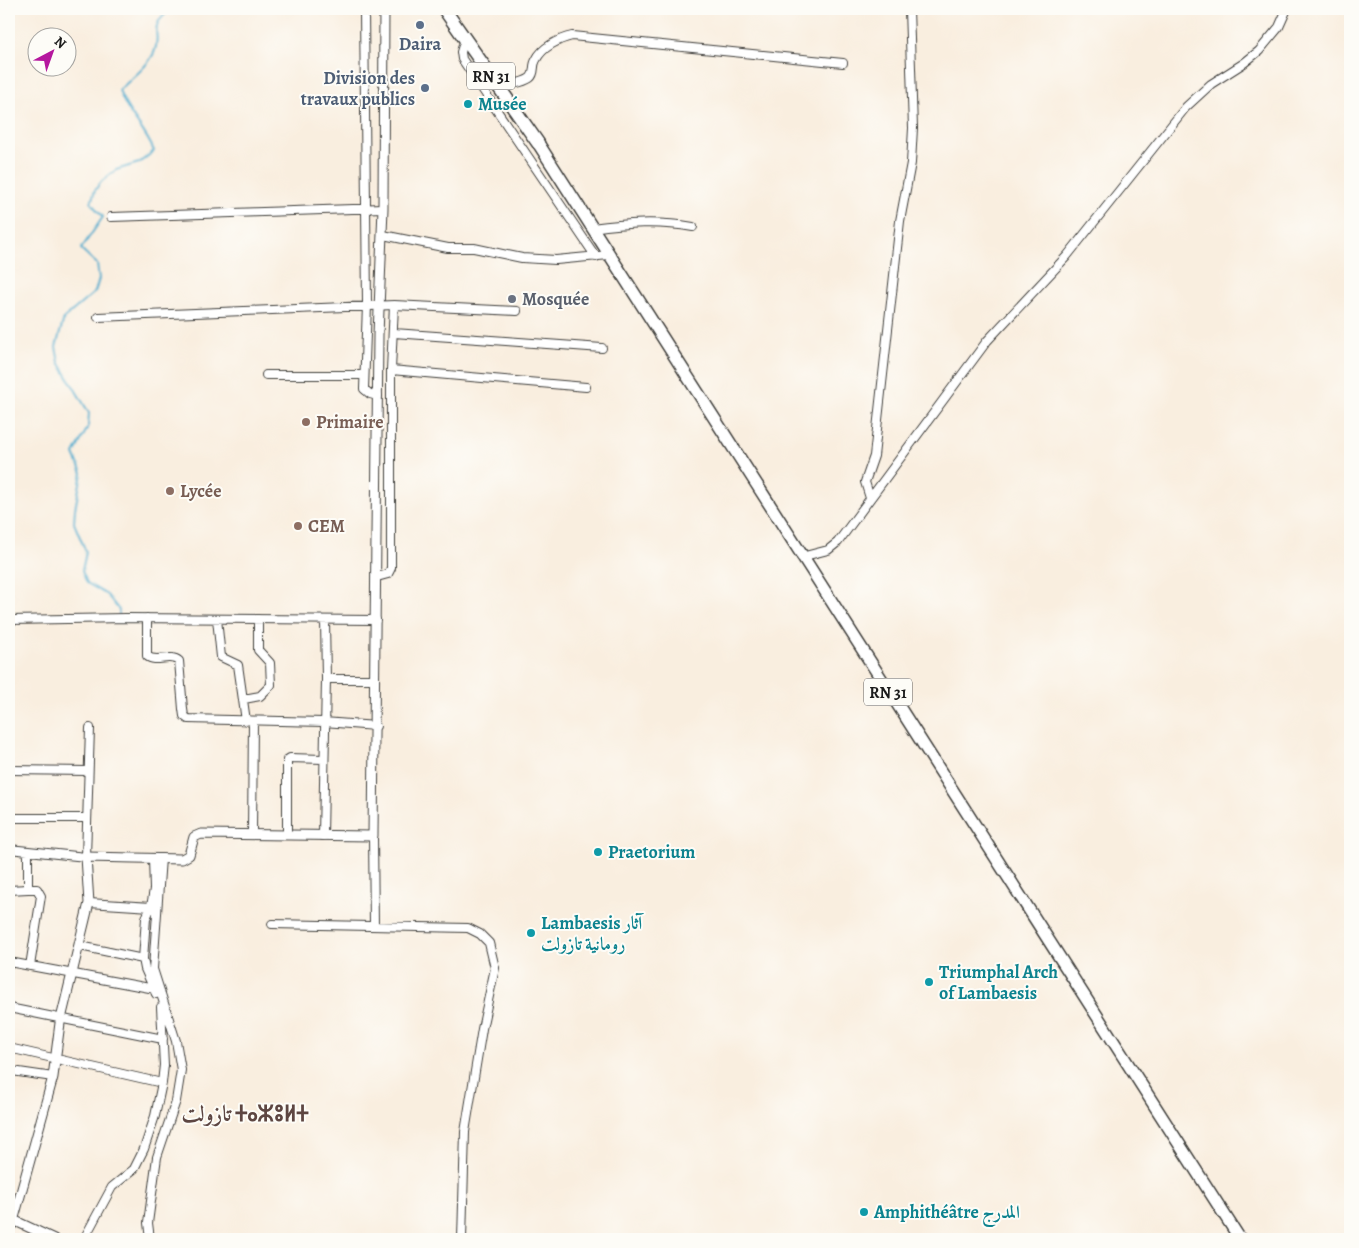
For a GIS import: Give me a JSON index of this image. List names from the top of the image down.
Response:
{
  "streets": {
    "highway": ["RN 31"]
  },
  "districts": ["تازولت ⵜⴰⵣⵓⵍⵜ"],
  "places": [
    "Daira",
    "Division des travaux publics",
    "Musée",
    "Mosquée",
    "Primaire",
    "Lycée",
    "CEM",
    "Praetorium",
    "Lambaesis آثار رومانية تازولت",
    "Triumphal Arch of Lambaesis",
    "Amphithéâtre المدرج"
  ],
  "north": "top right"
}
